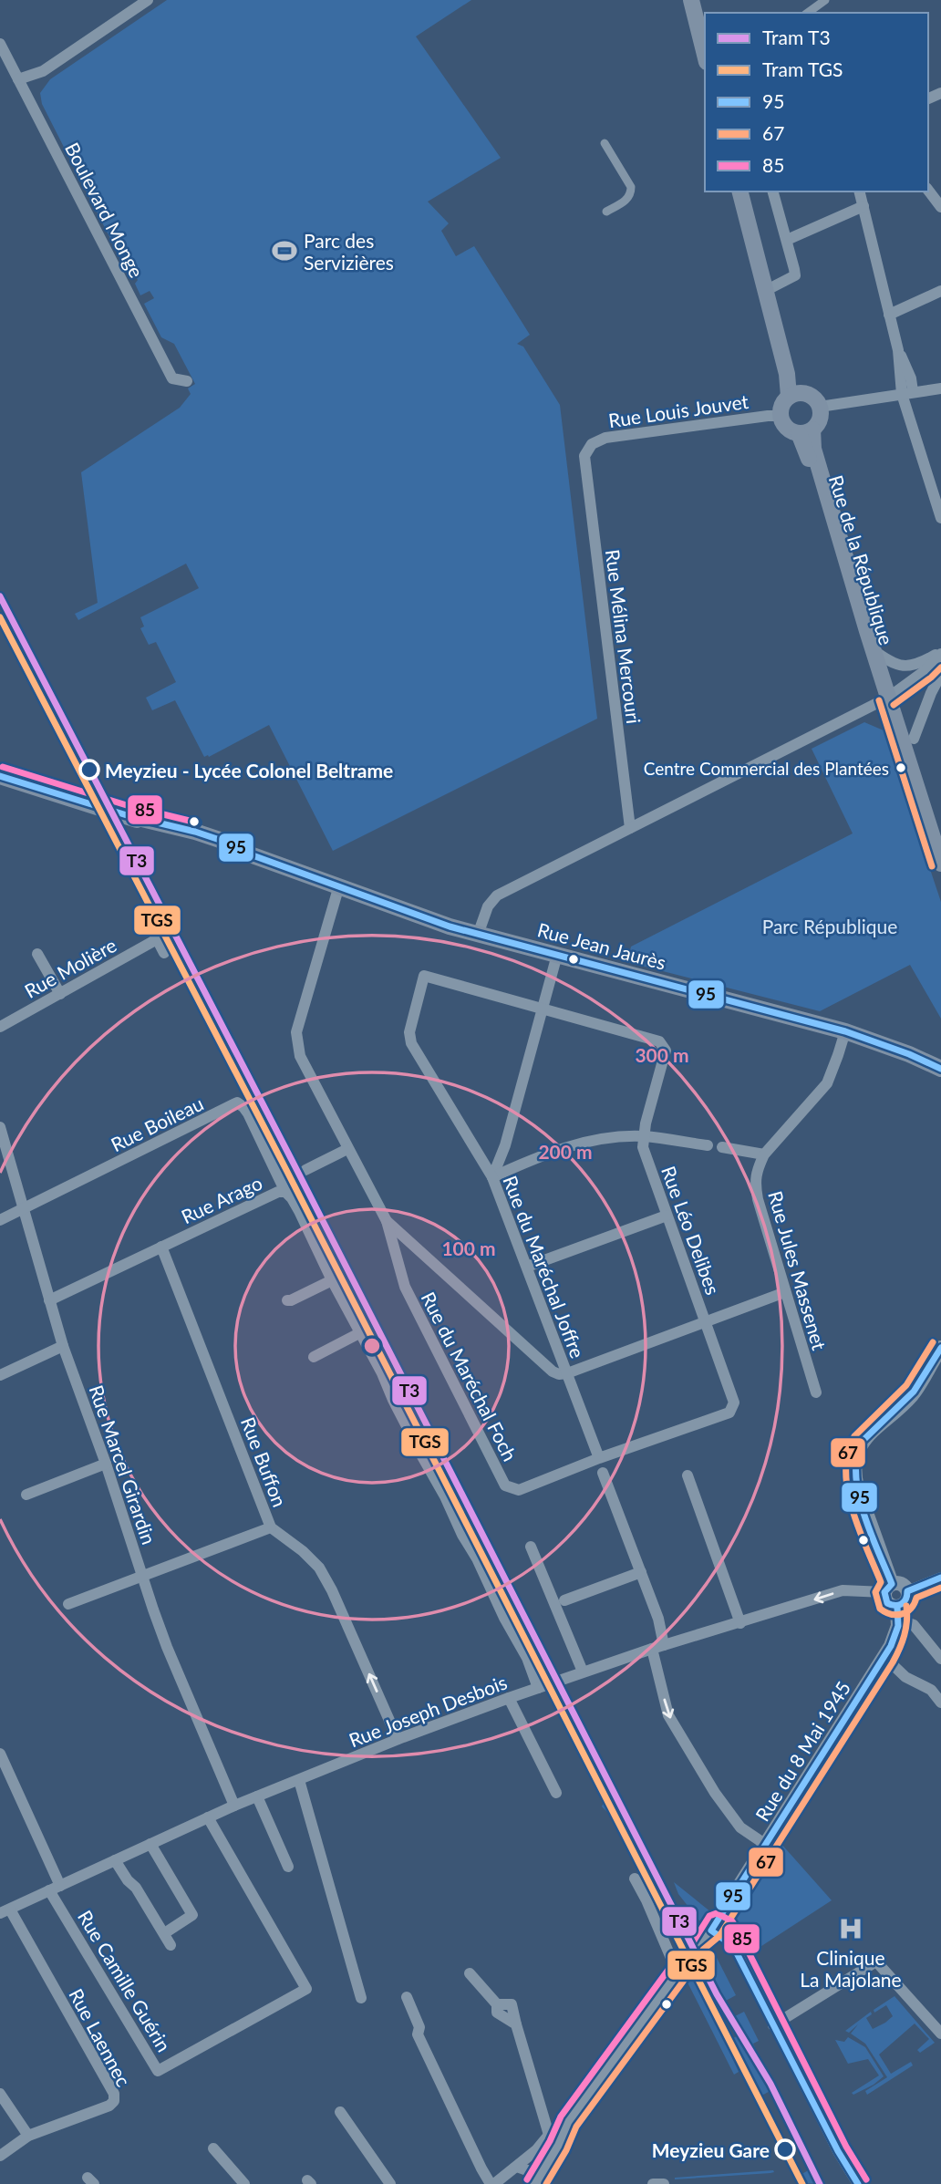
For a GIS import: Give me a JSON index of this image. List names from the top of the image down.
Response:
{
  "streets": {
    "main road": ["Rue de la République", "Rue Jean Jaurès"],
    "street": [
      "Boulevard Monge",
      "Rue Louis Jouvet",
      "Rue Mélina Mercouri",
      "Rue Molière",
      "Rue Boileau",
      "Rue Arago",
      "Rue Léo Delibes",
      "Rue du Maréchal Joffre",
      "Rue Jules Massenet",
      "Rue du Maréchal Foch",
      "Rue Buffon",
      "Rue Marcel Girardin",
      "Rue Joseph Desbois",
      "Rue du 8 Mai 1945",
      "Rue Camille Guérin",
      "Rue Laennec"
    ]
  },
  "crossings": [
    ["Rue Louis Jouvet", "Rue de la République"],
    ["Rue Louis Jouvet", "Rue Mélina Mercouri"],
    ["Rue Jean Jaurès", "Rue Jules Massenet"],
    ["Rue Boileau", "Rue Arago"],
    ["Rue Boileau", "Rue Marcel Girardin"],
    ["Rue Arago", "Rue Buffon"],
    ["Rue Arago", "Rue Marcel Girardin"],
    ["Rue Arago", "Rue Joseph Desbois"],
    ["Rue Léo Delibes", "Rue du Maréchal Joffre"],
    ["Rue Léo Delibes", "Rue du Maréchal Foch"],
    ["Rue du Maréchal Joffre", "Rue du Maréchal Foch"],
    ["Rue Buffon", "Rue Joseph Desbois"],
    ["Rue Marcel Girardin", "Rue Joseph Desbois"],
    ["Rue Joseph Desbois", "Rue Camille Guérin"],
    ["Rue Joseph Desbois", "Rue Laennec"]
  ],
  "one_way": ["Rue Buffon"],
  "parks": ["Parc République"],
  "places": {
    "sports": ["Parc des Servizières"],
    "other": ["Centre Commercial des Plantées", "Meyzieu - Lycée Colonel Beltrame", "Meyzieu Gare"],
    "hospital": ["Clinique La Majolane"]
  },
  "lines": [
    "tram line T3",
    "tram line TGS",
    "transit line 67",
    "transit line 85",
    "transit line 95"
  ],
  "legend": [
    "Tram T3",
    "Tram TGS",
    "95",
    "67",
    "85"
  ],
  "rings": ["300 m", "200 m", "100 m"]
}
